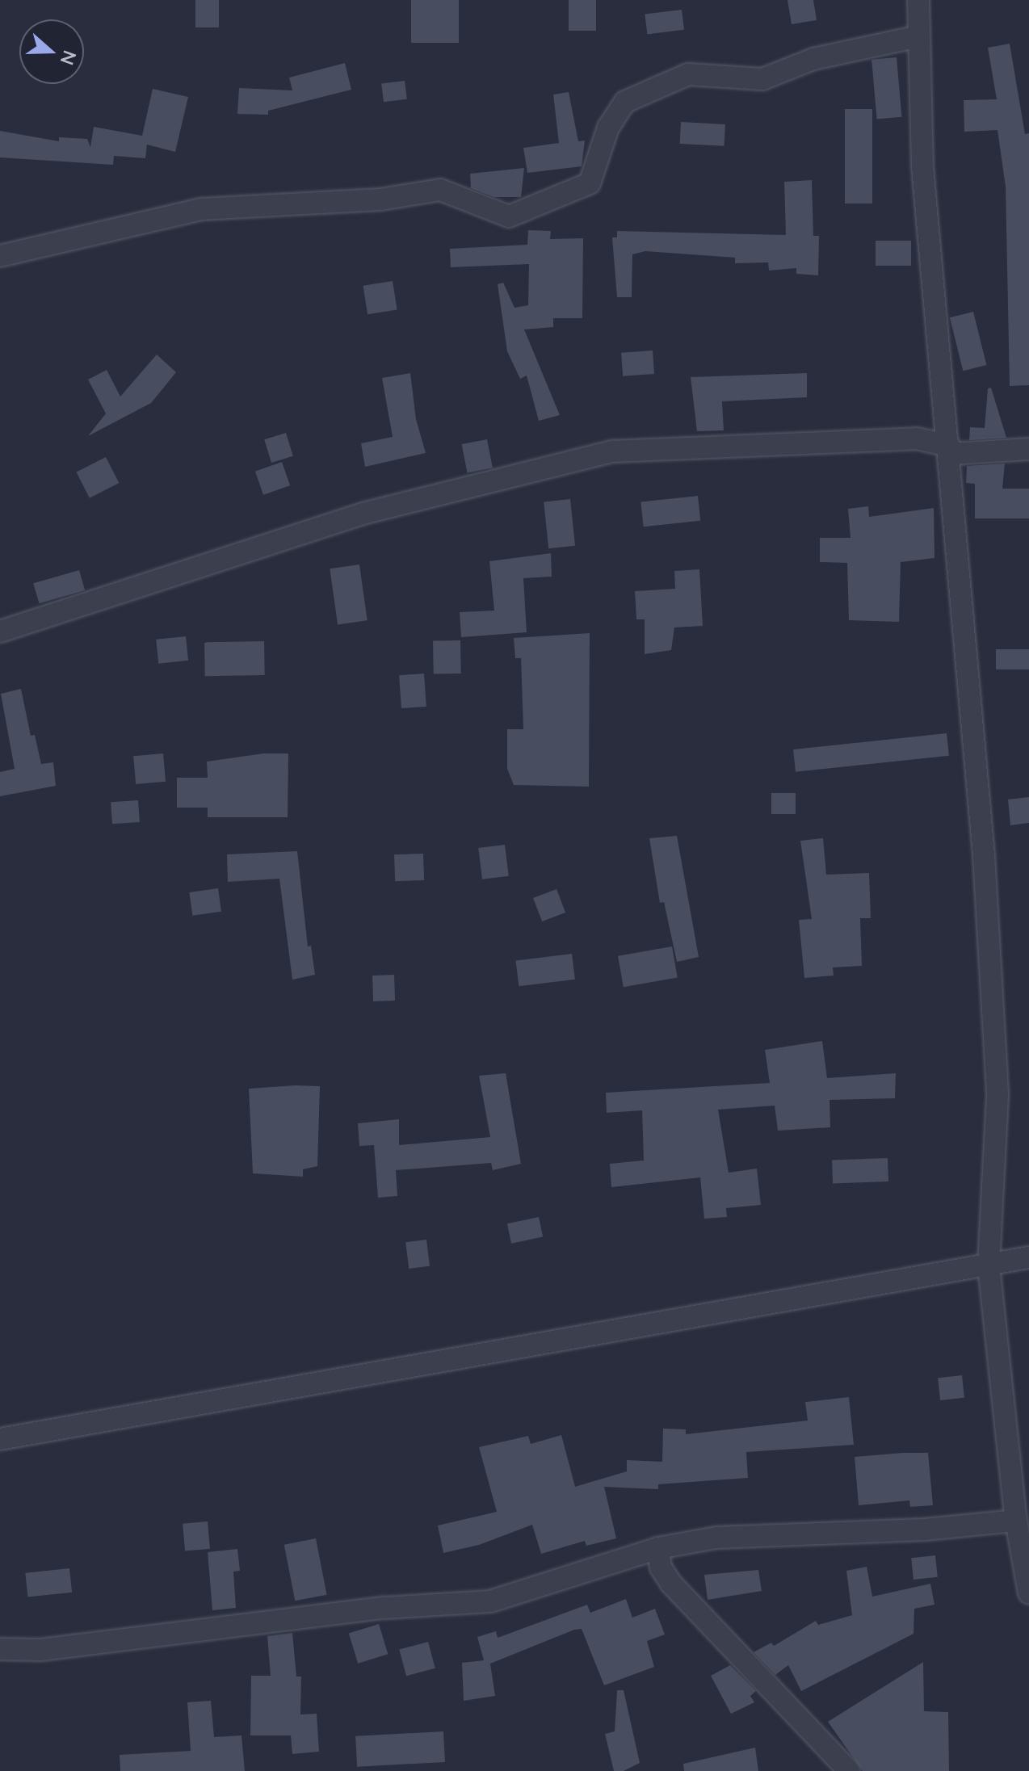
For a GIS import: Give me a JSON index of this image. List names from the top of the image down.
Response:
{
  "north": "right"
}
